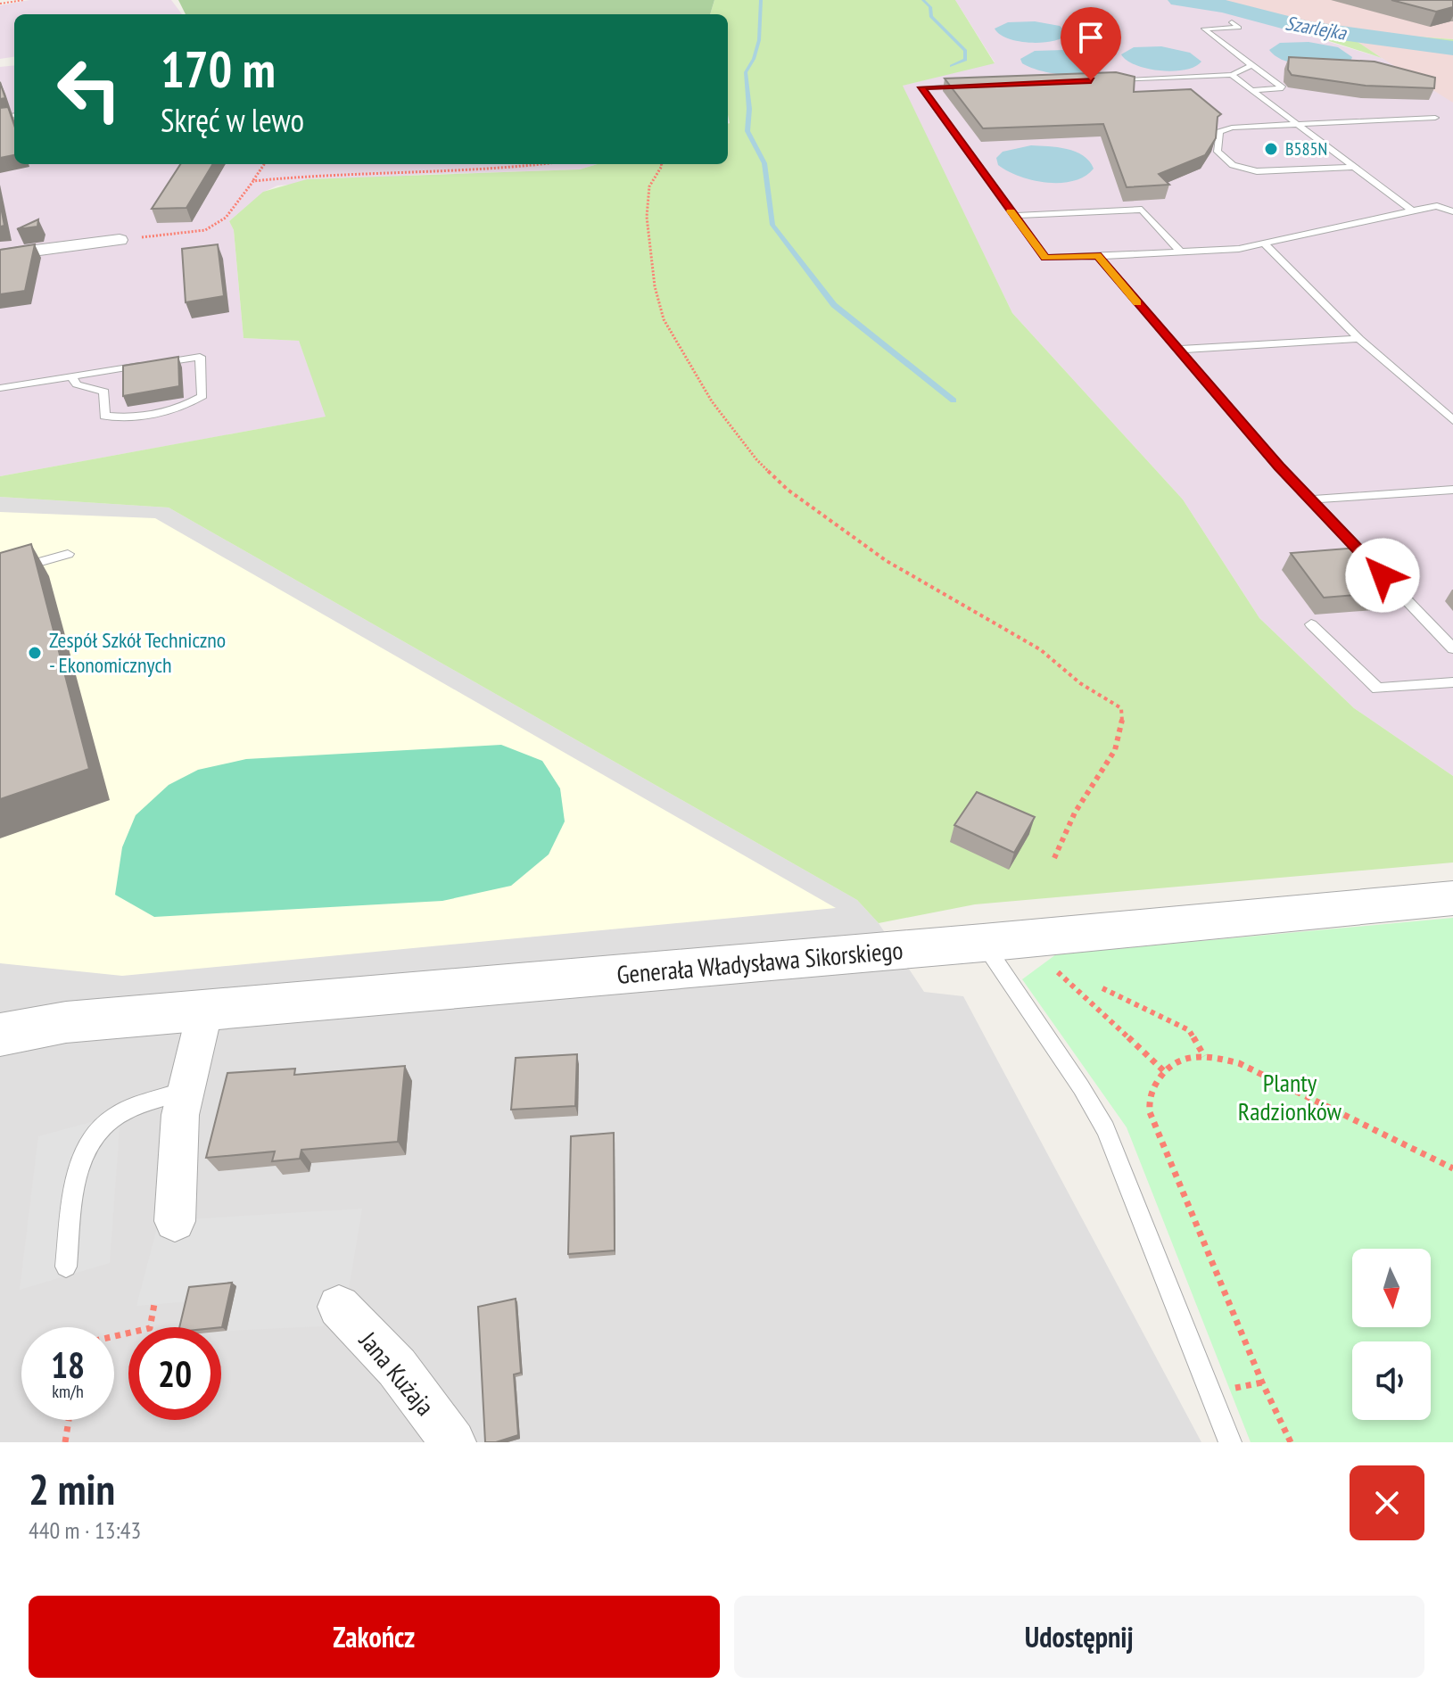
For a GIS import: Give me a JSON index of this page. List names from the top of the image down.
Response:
{
  "streets": {
    "street": ["Generała Władysława Sikorskiego", "Jana Kużaja"]
  },
  "water": ["Szarlejka"],
  "parks": ["Planty Radzionków"],
  "places": ["B585N", "Zespół Szkół Techniczno - Ekonomicznych"],
  "north": "bottom",
  "page": {
    "turn": ["170 m", "Skręć w lewo"],
    "speed": "18 km/h",
    "limit": "20",
    "heading": ["2 min", "440 m · 13:43"],
    "buttons": ["Zakończ", "Udostępnij"]
  }
}
